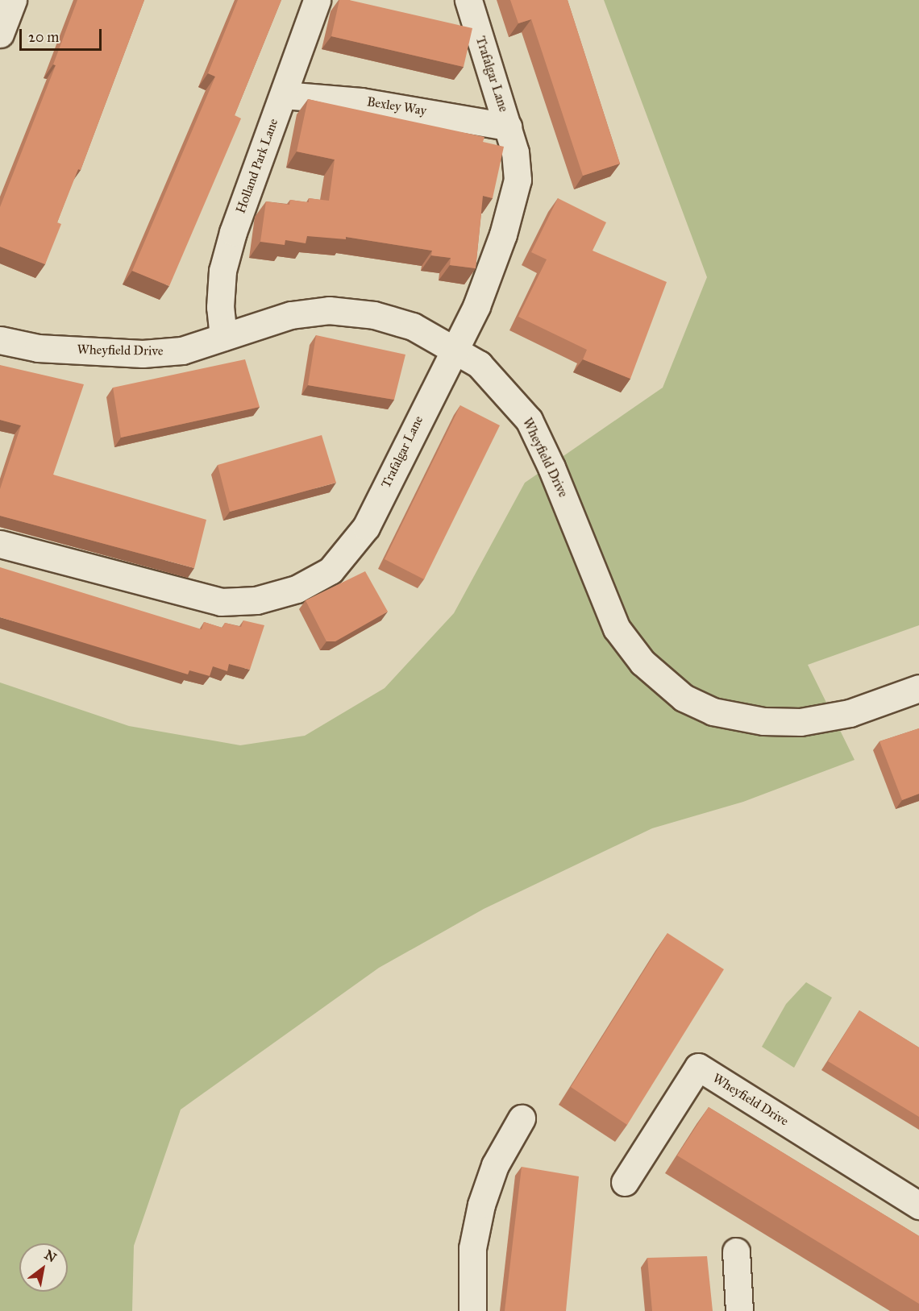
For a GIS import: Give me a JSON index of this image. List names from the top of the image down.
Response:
{
  "streets": {
    "street": [
      "Trafalgar Lane",
      "Bexley Way",
      "Holland Park Lane",
      "Wheyfield Drive"
    ]
  },
  "crossings": [
    ["Trafalgar Lane", "Bexley Way"],
    ["Trafalgar Lane", "Wheyfield Drive"],
    ["Bexley Way", "Holland Park Lane"],
    ["Holland Park Lane", "Wheyfield Drive"]
  ],
  "scale_bar": "20 m",
  "north": "top right"
}
